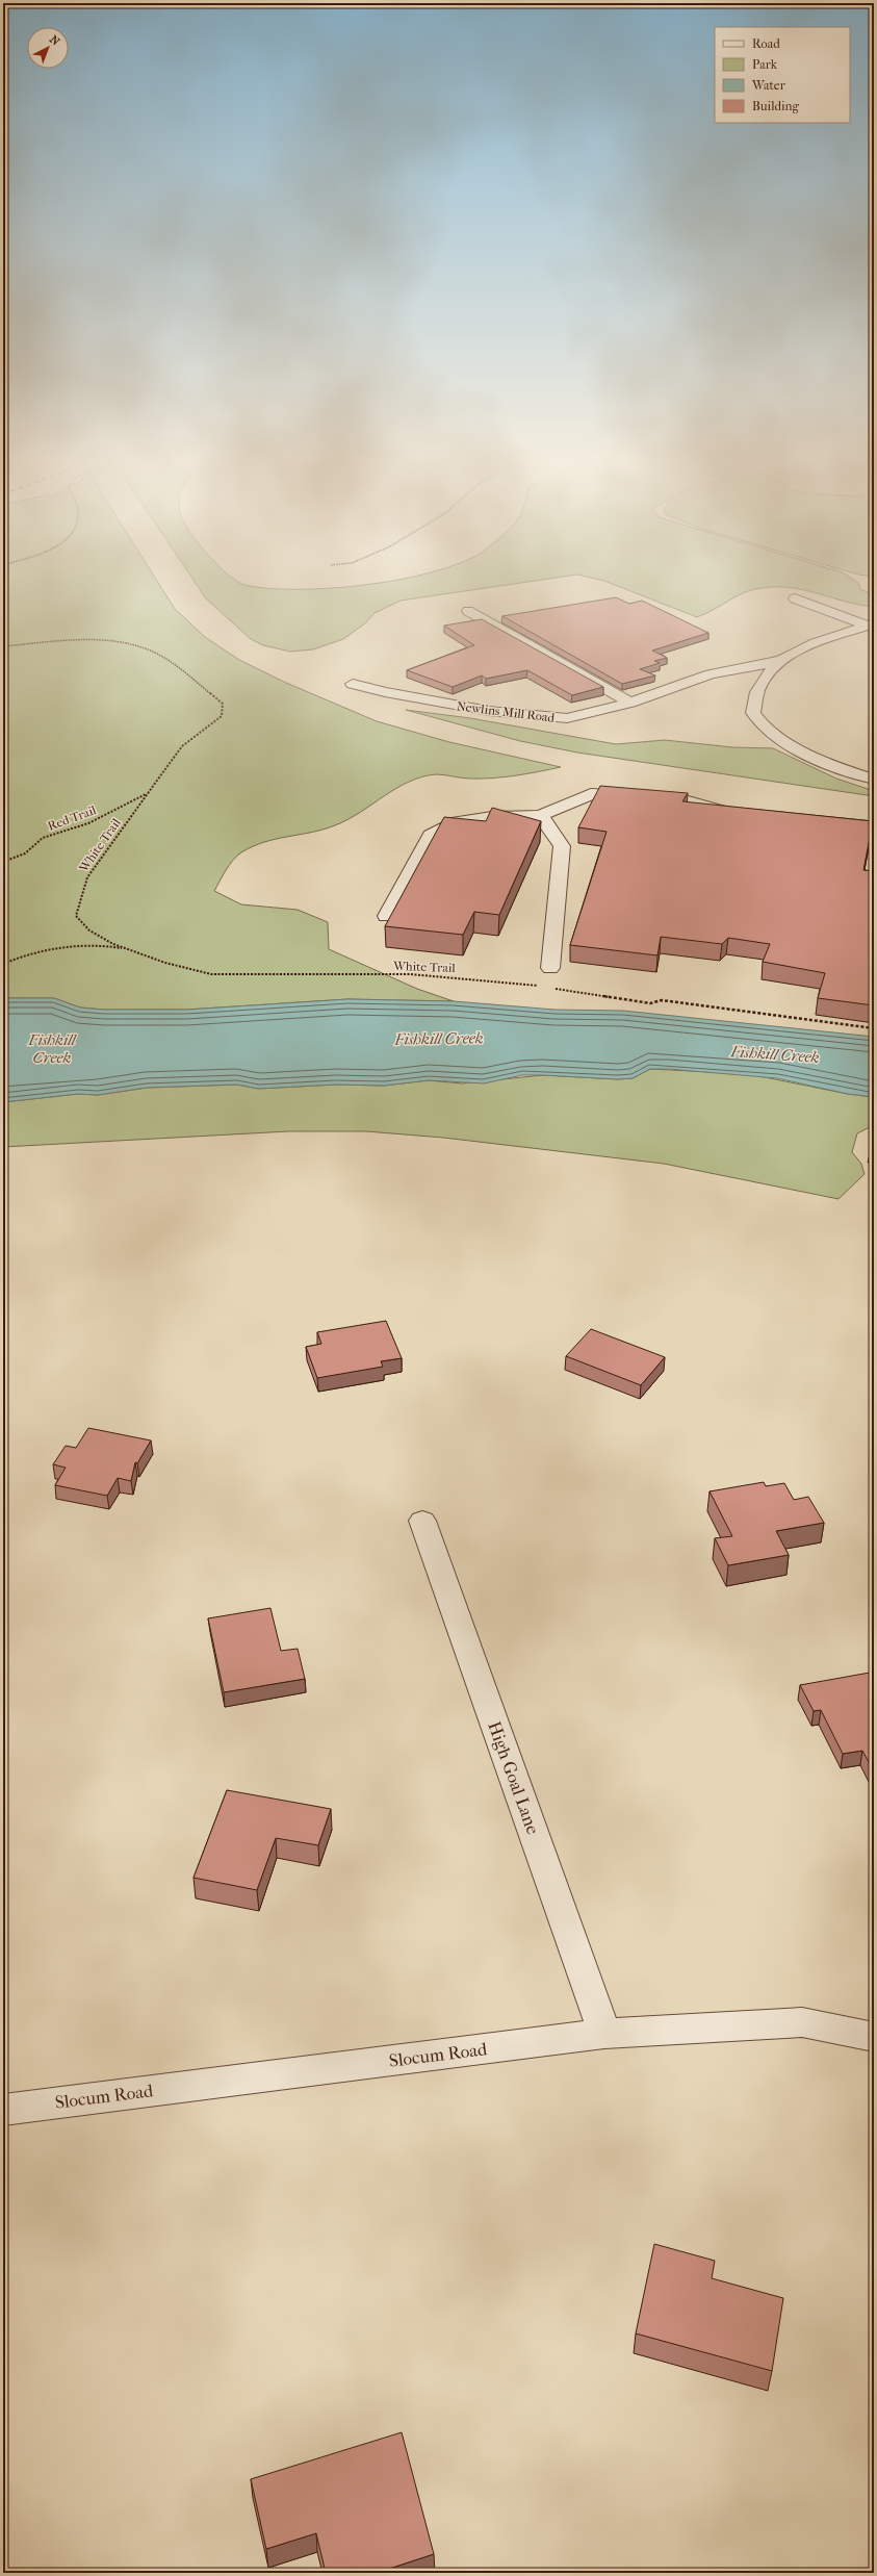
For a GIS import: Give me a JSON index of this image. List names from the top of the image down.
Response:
{
  "streets": {
    "street": ["Newlins Mill Road", "High Goal Lane", "Slocum Road"],
    "path": ["Red Trail", "White Trail"]
  },
  "crossings": [
    ["Red Trail", "White Trail"],
    ["High Goal Lane", "Slocum Road"]
  ],
  "water": ["Fishkill Creek"],
  "legend": [
    "Road",
    "Park",
    "Water",
    "Building"
  ],
  "north": "top right"
}
